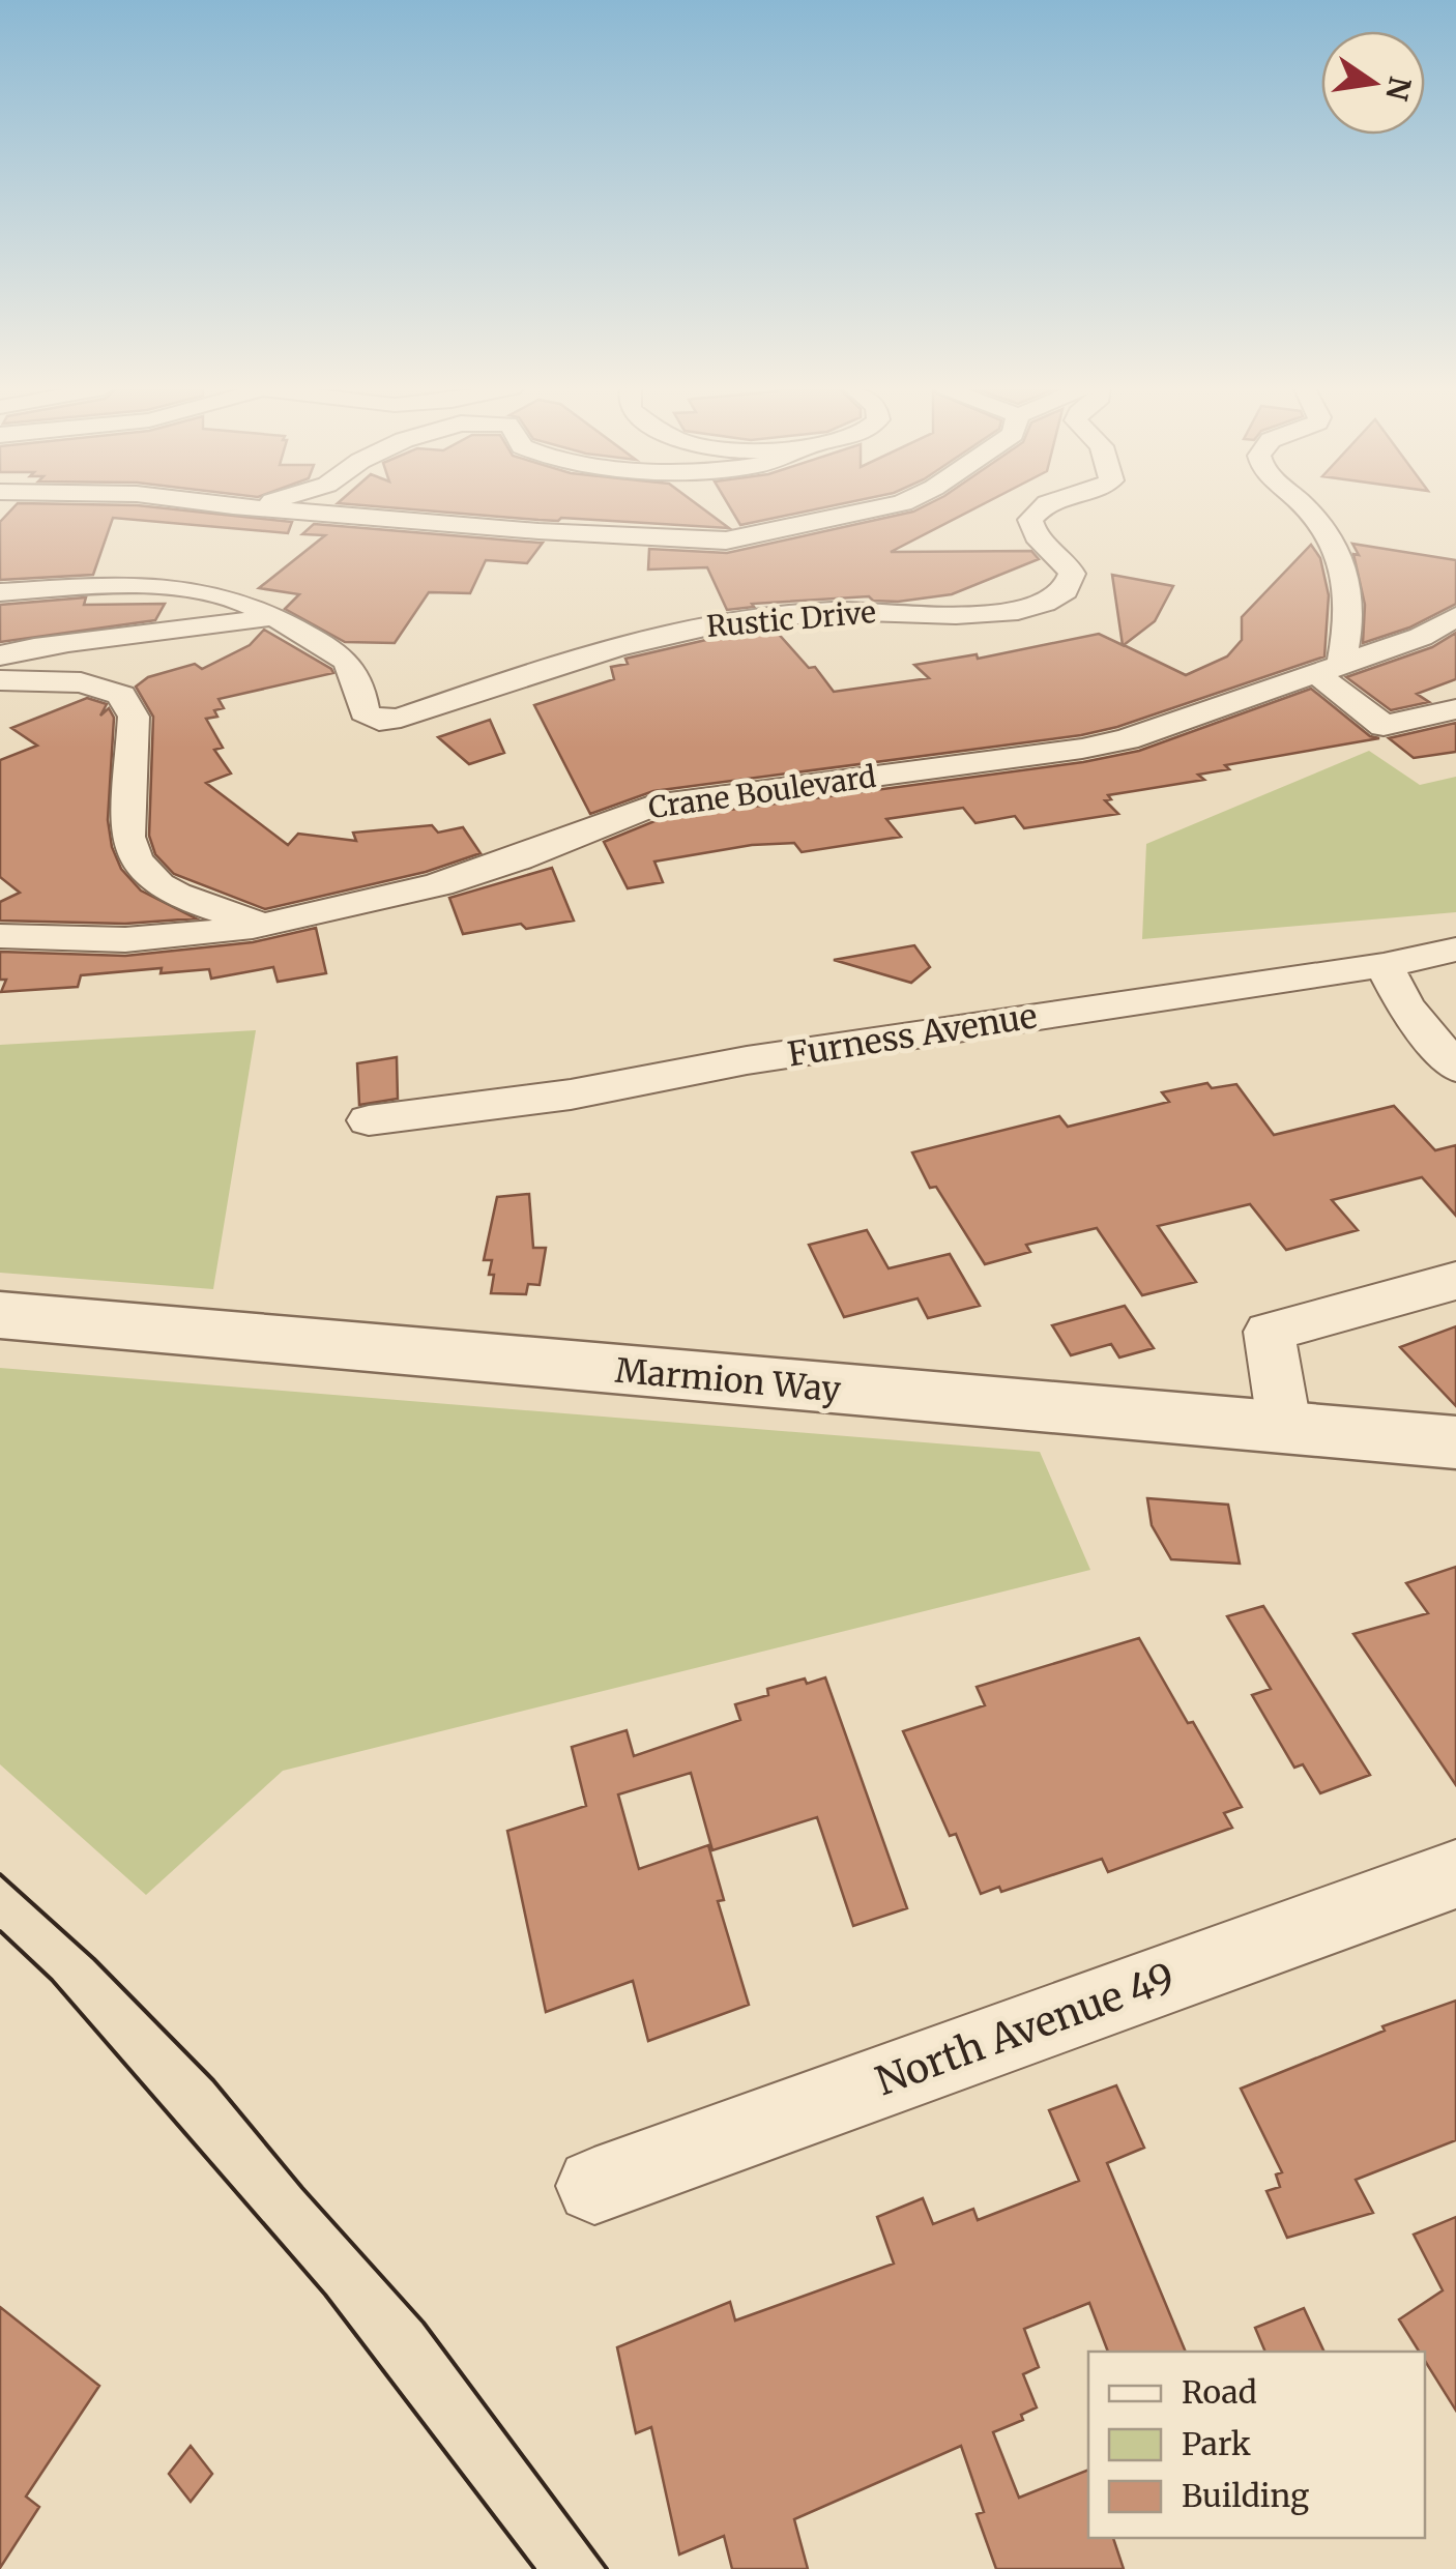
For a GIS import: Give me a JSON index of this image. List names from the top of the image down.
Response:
{
  "streets": {
    "street": [
      "Rustic Drive",
      "Crane Boulevard",
      "Furness Avenue",
      "Marmion Way",
      "North Avenue 49"
    ]
  },
  "legend": ["Road", "Park", "Building"],
  "north": "right"
}
